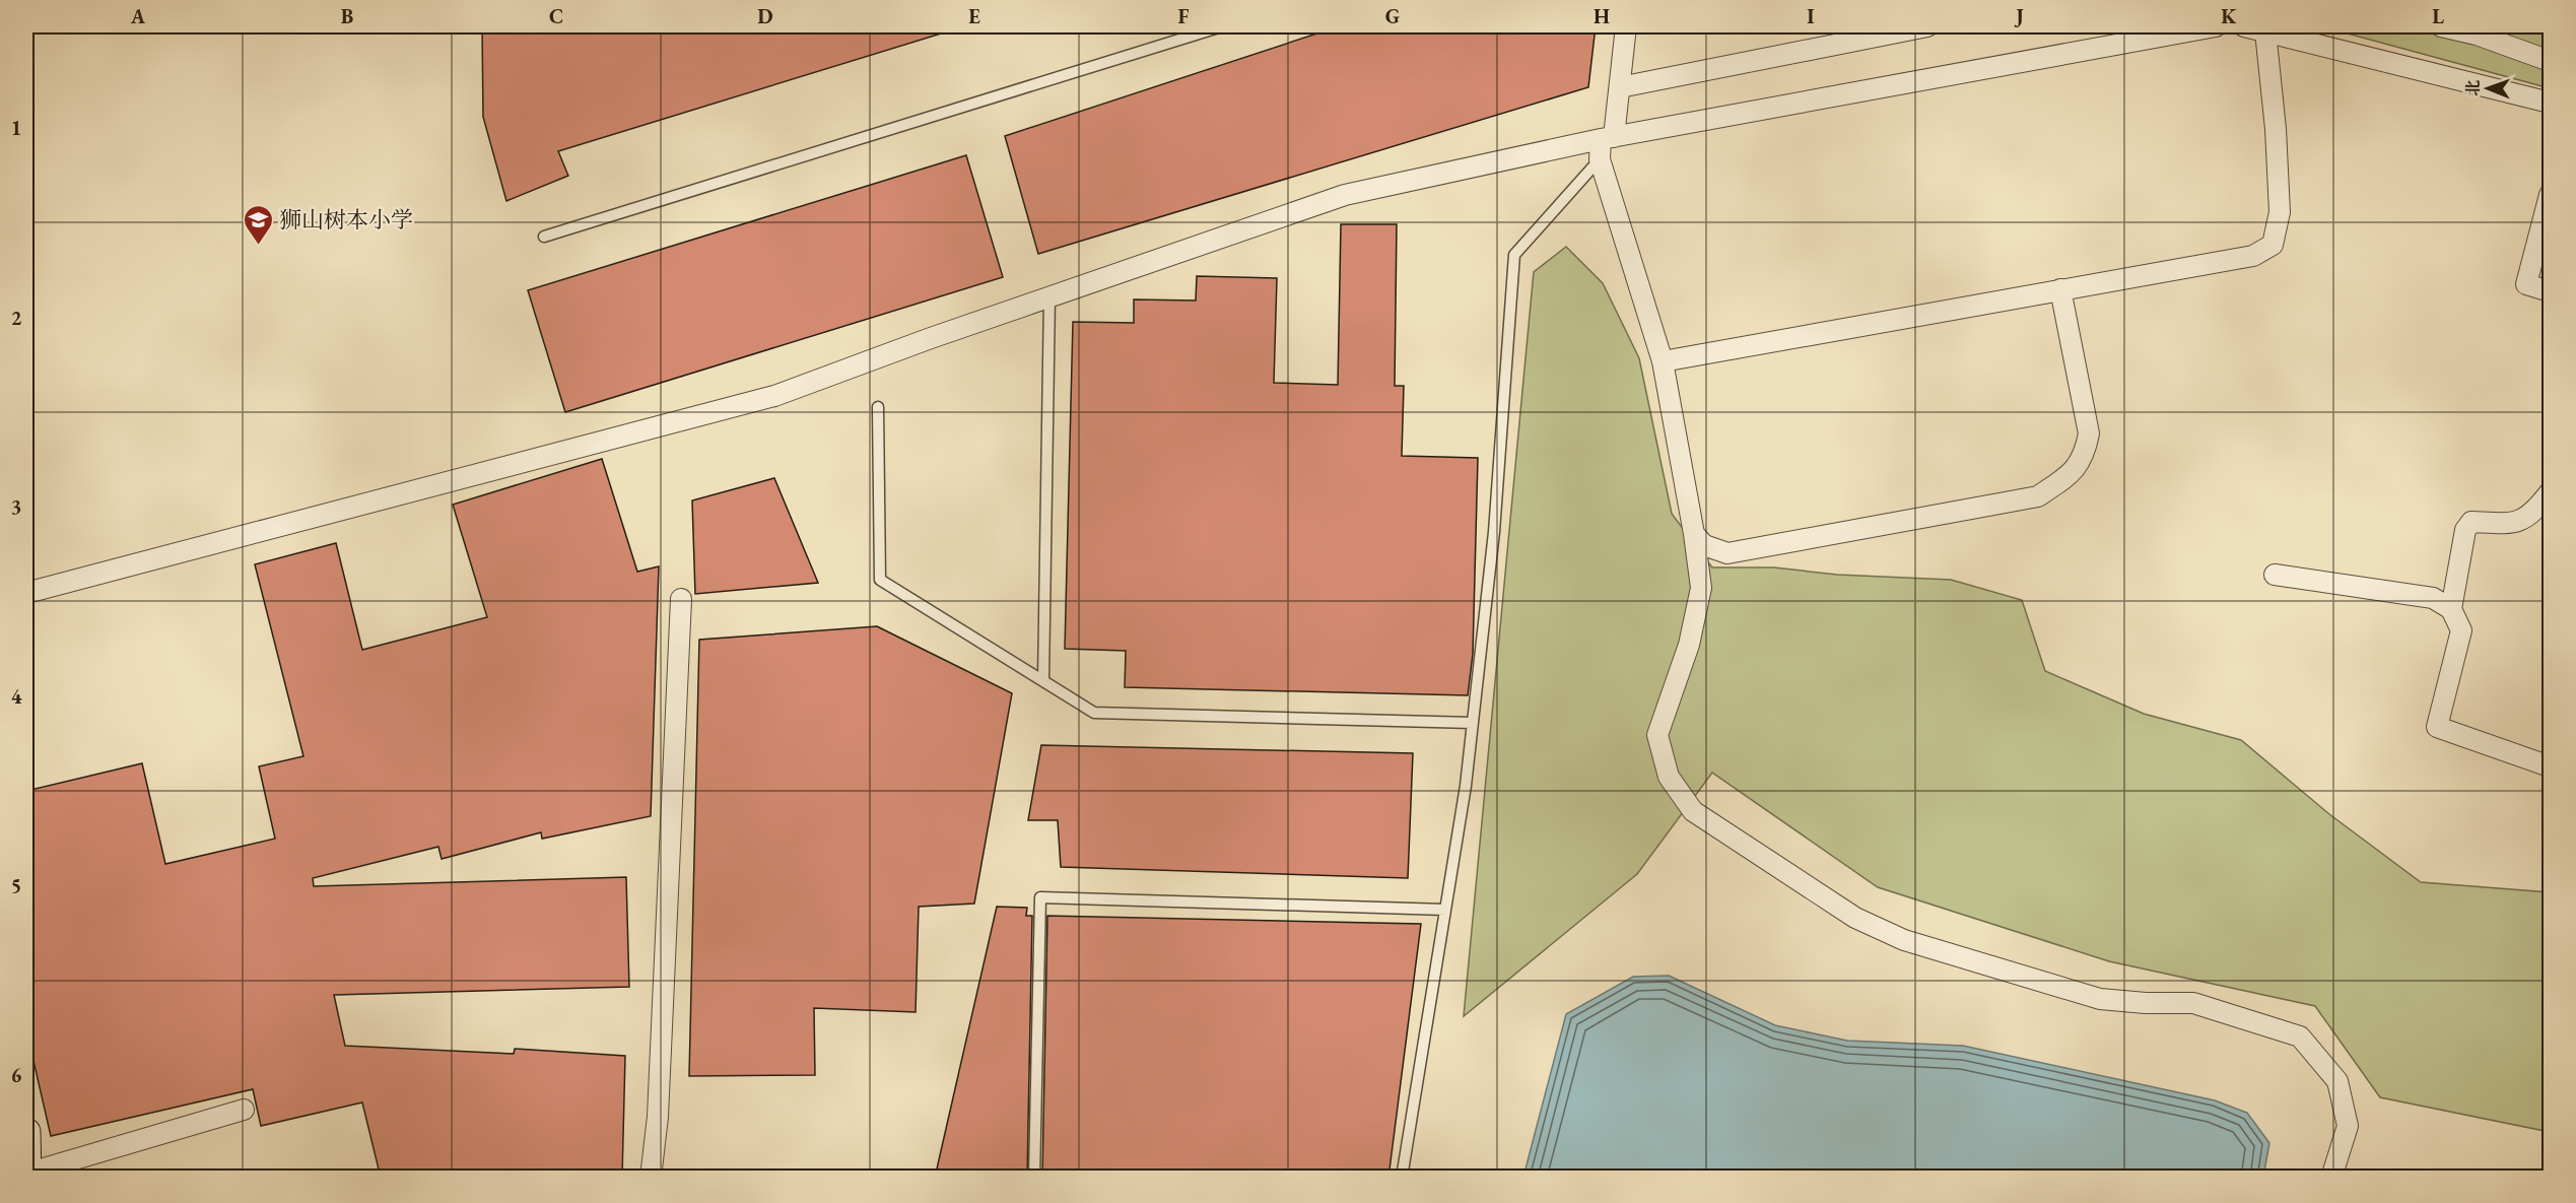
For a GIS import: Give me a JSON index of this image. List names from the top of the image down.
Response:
{
  "places": {
    "school or university": ["狮山树本小学"]
  },
  "north": "left",
  "grid": {
    "columns": [
      "A",
      "B",
      "C",
      "D",
      "E",
      "F",
      "G",
      "H",
      "I",
      "J",
      "K",
      "L"
    ],
    "rows": [
      "1",
      "2",
      "3",
      "4",
      "5",
      "6"
    ]
  }
}
